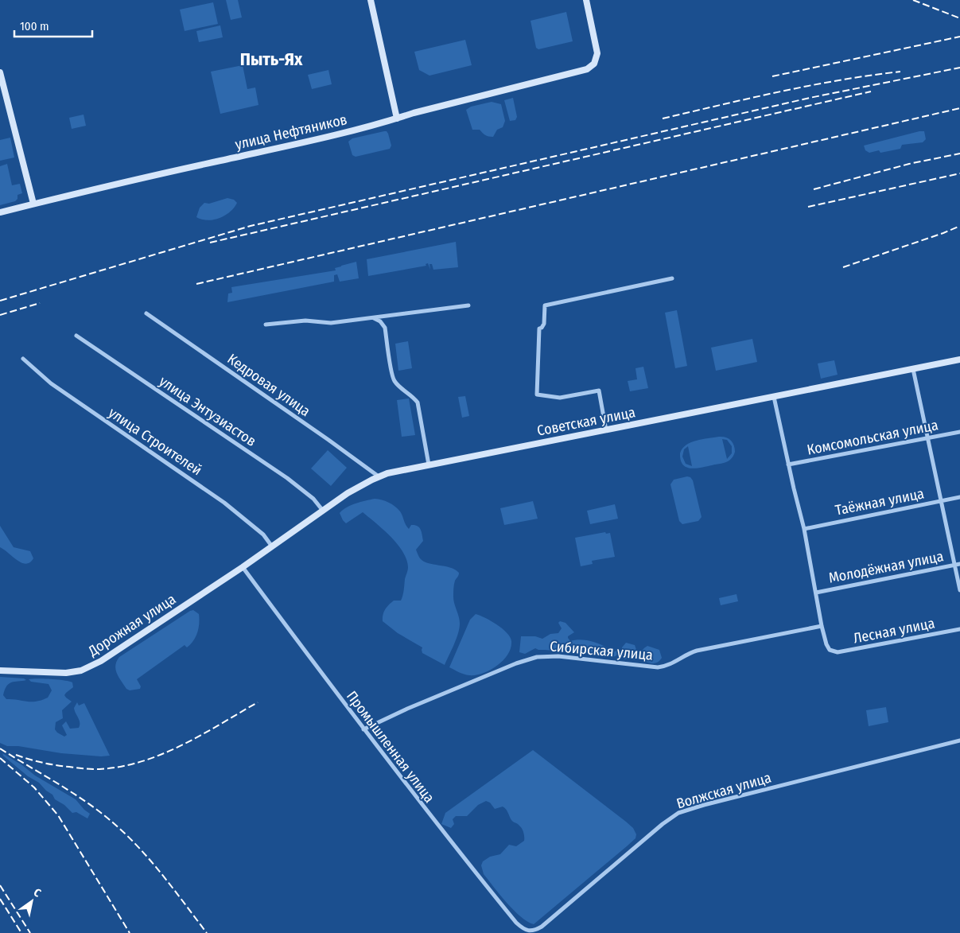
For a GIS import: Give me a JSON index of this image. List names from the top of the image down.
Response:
{
  "streets": {
    "street": [
      "улица Нефтяников",
      "Кедровая улица",
      "улица Энтузиастов",
      "Советская улица",
      "Комсомольская улица",
      "улица Строителей",
      "Таёжная улица",
      "Молодёжная улица",
      "Дорожная улица",
      "Лесная улица",
      "Сибирская улица",
      "Промышленная улица",
      "Волжская улица"
    ]
  },
  "crossings": [
    ["Кедровая улица", "Советская улица"],
    ["улица Энтузиастов", "Советская улица"],
    ["Советская улица", "улица Строителей"],
    ["Советская улица", "Дорожная улица"],
    ["Советская улица", "Промышленная улица"],
    ["Дорожная улица", "Промышленная улица"],
    ["Лесная улица", "Сибирская улица"],
    ["Сибирская улица", "Промышленная улица"],
    ["Промышленная улица", "Волжская улица"]
  ],
  "districts": ["Пыть-Ях"],
  "scale_bar": "100 m",
  "north": "top right"
}
